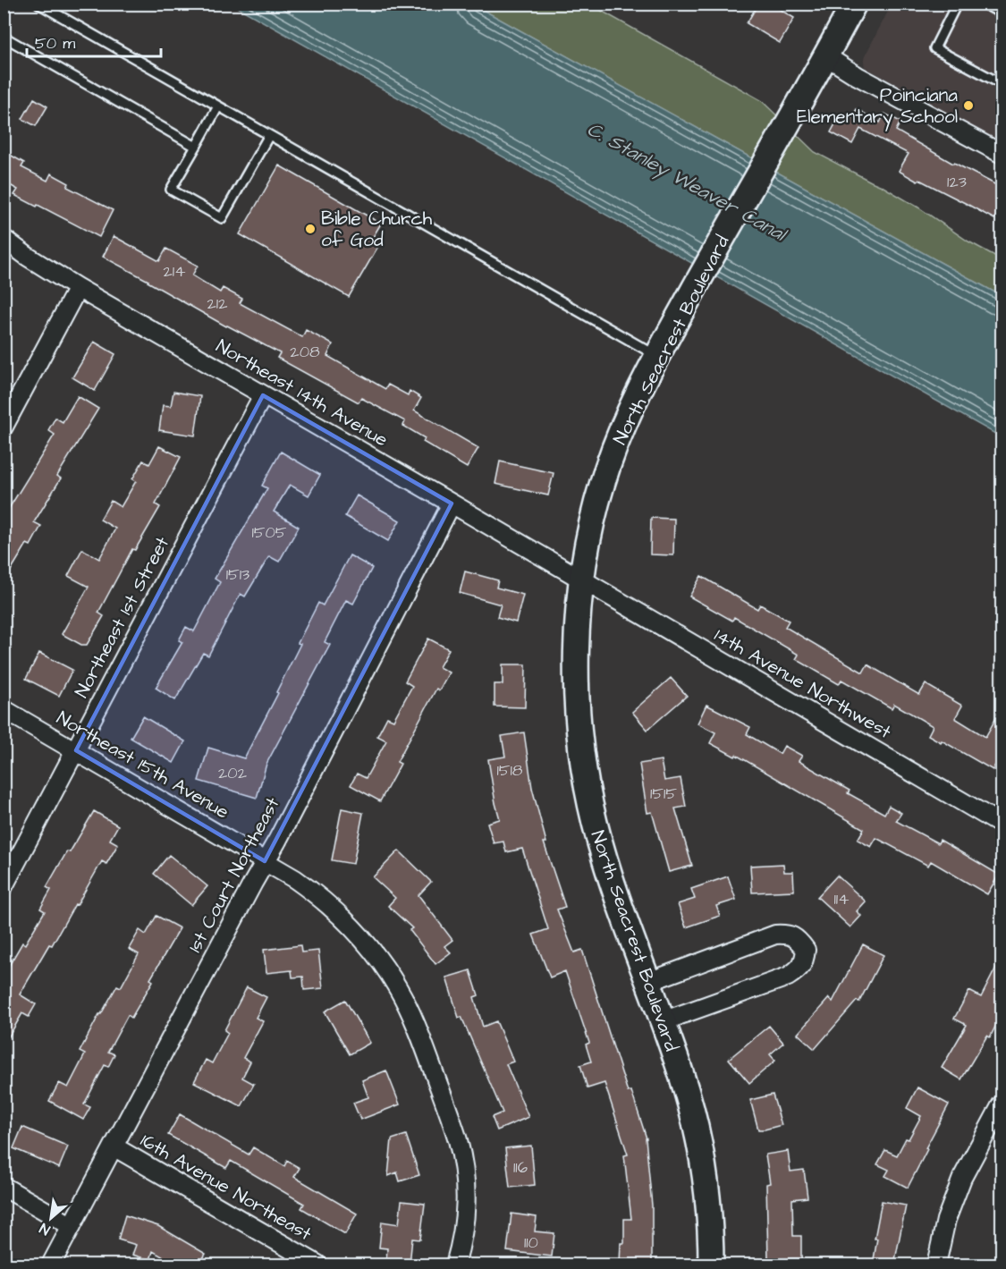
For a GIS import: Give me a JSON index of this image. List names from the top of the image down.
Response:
{
  "streets": {
    "street": [
      "North Seacrest Boulevard",
      "Northeast 14th Avenue",
      "Northeast 1st Street",
      "14th Avenue Northwest",
      "Northeast 15th Avenue",
      "1st Court Northeast",
      "16th Avenue Northeast"
    ]
  },
  "crossings": [
    ["North Seacrest Boulevard", "Northeast 14th Avenue"],
    ["North Seacrest Boulevard", "14th Avenue Northwest"],
    ["Northeast 14th Avenue", "Northeast 1st Street"],
    ["Northeast 14th Avenue", "14th Avenue Northwest"],
    ["Northeast 14th Avenue", "1st Court Northeast"],
    ["Northeast 1st Street", "Northeast 15th Avenue"],
    ["Northeast 15th Avenue", "1st Court Northeast"],
    ["1st Court Northeast", "16th Avenue Northeast"]
  ],
  "water": ["C. Stanley Weaver Canal"],
  "places": ["Poinciana Elementary School", "Bible Church of God"],
  "house_numbers": [
    "123",
    "214",
    "212",
    "208",
    "1505",
    "1513",
    "1518",
    "202",
    "1515",
    "114",
    "116",
    "110"
  ],
  "scale_bar": "50 m",
  "north": "bottom left"
}
